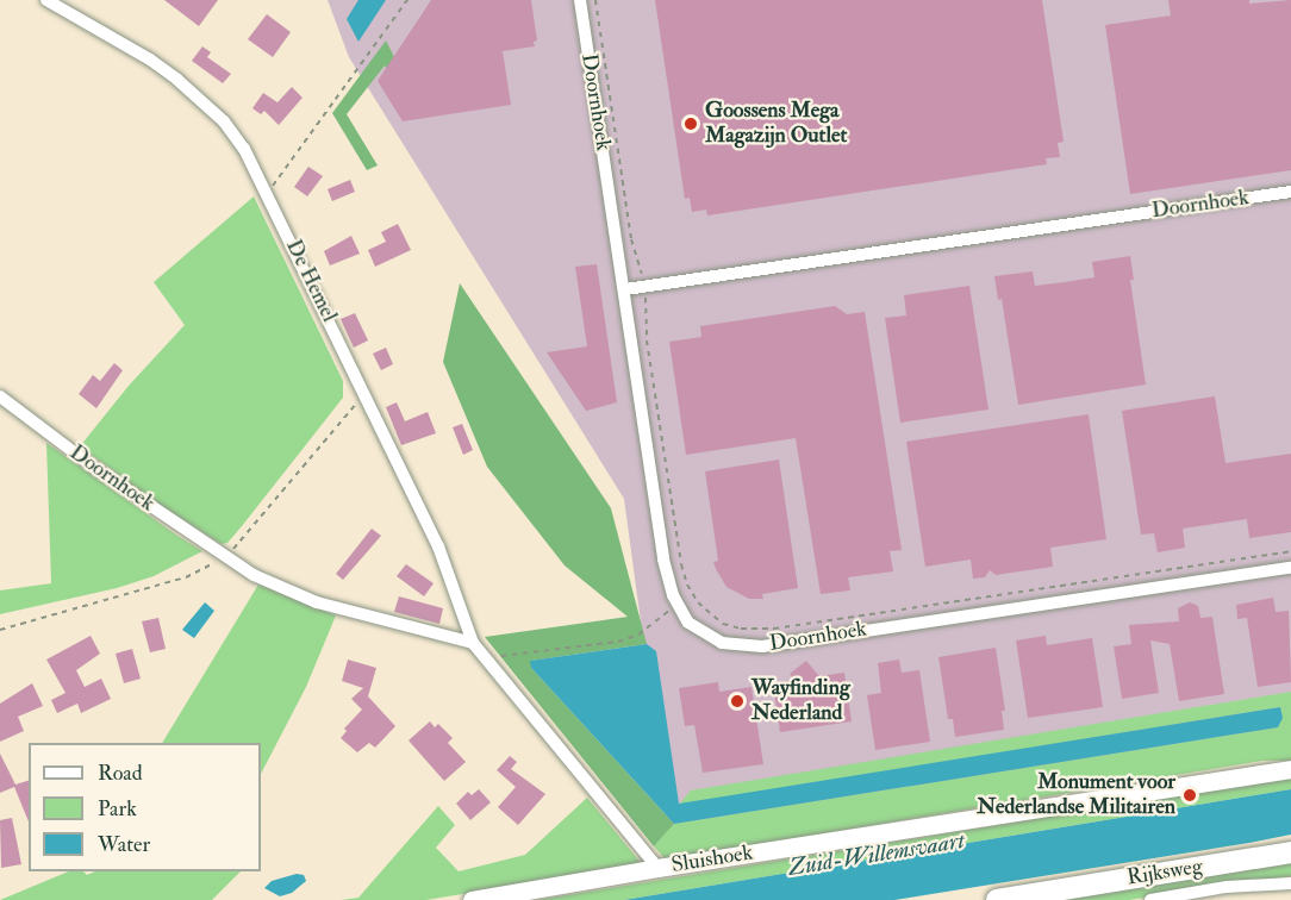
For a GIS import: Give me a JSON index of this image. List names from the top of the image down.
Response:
{
  "streets": {
    "main road": ["Rijksweg"],
    "street": ["Doornhoek", "De Hemel", "Sluishoek"]
  },
  "crossings": [
    ["Doornhoek", "De Hemel"]
  ],
  "water": ["Zuid-Willemsvaart"],
  "places": ["Goossens Mega Magazijn Outlet", "Wayfinding Nederland", "Monument voor Nederlandse Militairen"],
  "legend": ["Road", "Park", "Water"]
}
